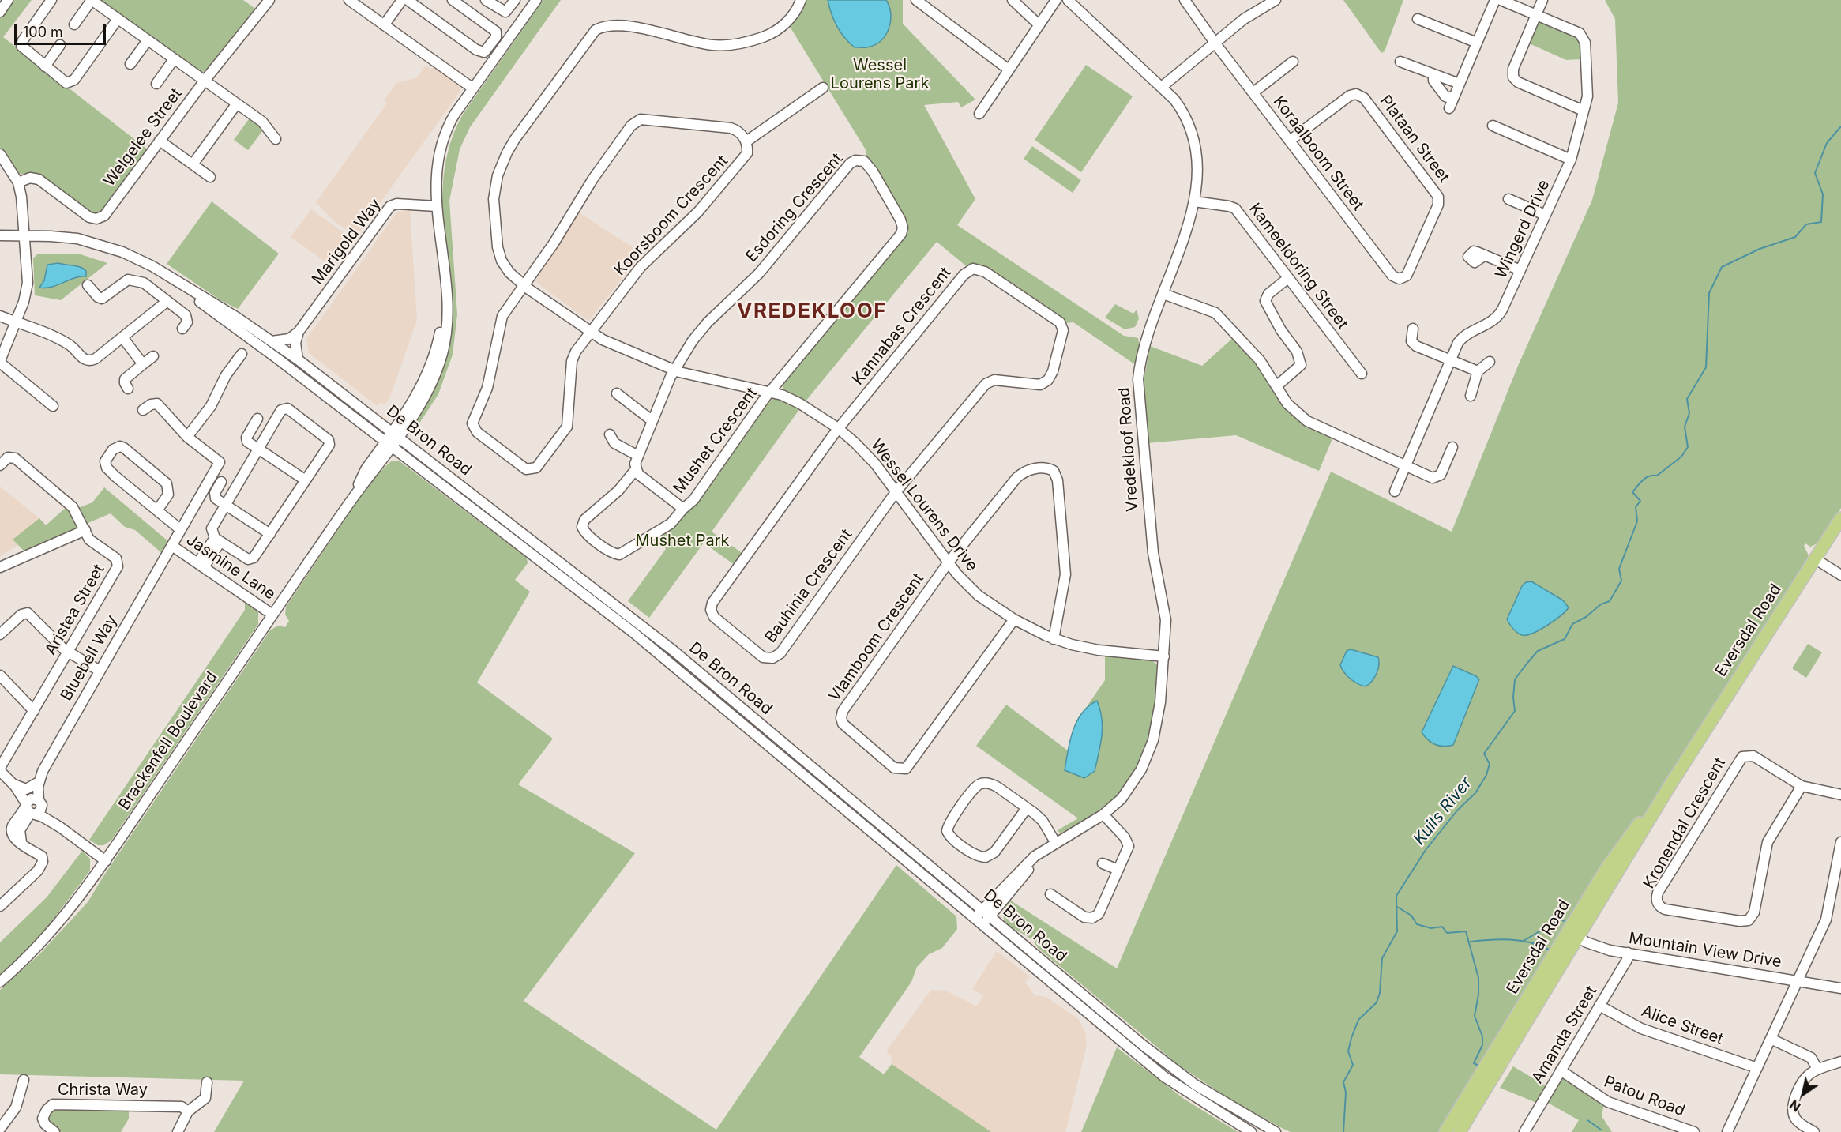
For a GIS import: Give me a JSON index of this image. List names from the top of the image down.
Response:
{
  "streets": {
    "main road": ["Eversdal Road"],
    "street": [
      "Welgelee Street",
      "Plataan Street",
      "Koraalboom Street",
      "Esdoring Crescent",
      "Koorsboom Crescent",
      "Wingerd Drive",
      "Marigold Way",
      "Kameeldoring Street",
      "Kannabas Crescent",
      "De Bron Road",
      "Mushet Crescent",
      "Vredekloof Road",
      "Wessel Lourens Drive",
      "Jasmine Lane",
      "Bauhinia Crescent",
      "Aristea Street",
      "Vlamboom Crescent",
      "Bluebell Way",
      "Brackenfell Boulevard",
      "Kronendal Crescent",
      "Mountain View Drive",
      "Alice Street",
      "Amanda Street",
      "Christa Way",
      "Patou Road"
    ]
  },
  "crossings": [
    ["Plataan Street", "Koraalboom Street"],
    ["Esdoring Crescent", "Mushet Crescent"],
    ["Esdoring Crescent", "Wessel Lourens Drive"],
    ["Koorsboom Crescent", "Wessel Lourens Drive"],
    ["Marigold Way", "Brackenfell Boulevard"],
    ["Kameeldoring Street", "Vredekloof Road"],
    ["Kannabas Crescent", "Wessel Lourens Drive"],
    ["Kannabas Crescent", "Bauhinia Crescent"],
    ["De Bron Road", "Vredekloof Road"],
    ["De Bron Road", "Brackenfell Boulevard"],
    ["Mushet Crescent", "Wessel Lourens Drive"],
    ["Vredekloof Road", "Wessel Lourens Drive"],
    ["Wessel Lourens Drive", "Bauhinia Crescent"],
    ["Wessel Lourens Drive", "Vlamboom Crescent"],
    ["Jasmine Lane", "Bluebell Way"],
    ["Jasmine Lane", "Brackenfell Boulevard"],
    ["Eversdal Road", "Mountain View Drive"],
    ["Mountain View Drive", "Amanda Street"],
    ["Alice Street", "Amanda Street"],
    ["Amanda Street", "Patou Road"]
  ],
  "districts": ["VREDEKLOOF"],
  "water": ["Kuils River"],
  "parks": ["Wessel Lourens Park", "Mushet Park"],
  "scale_bar": "100 m",
  "north": "bottom left"
}
